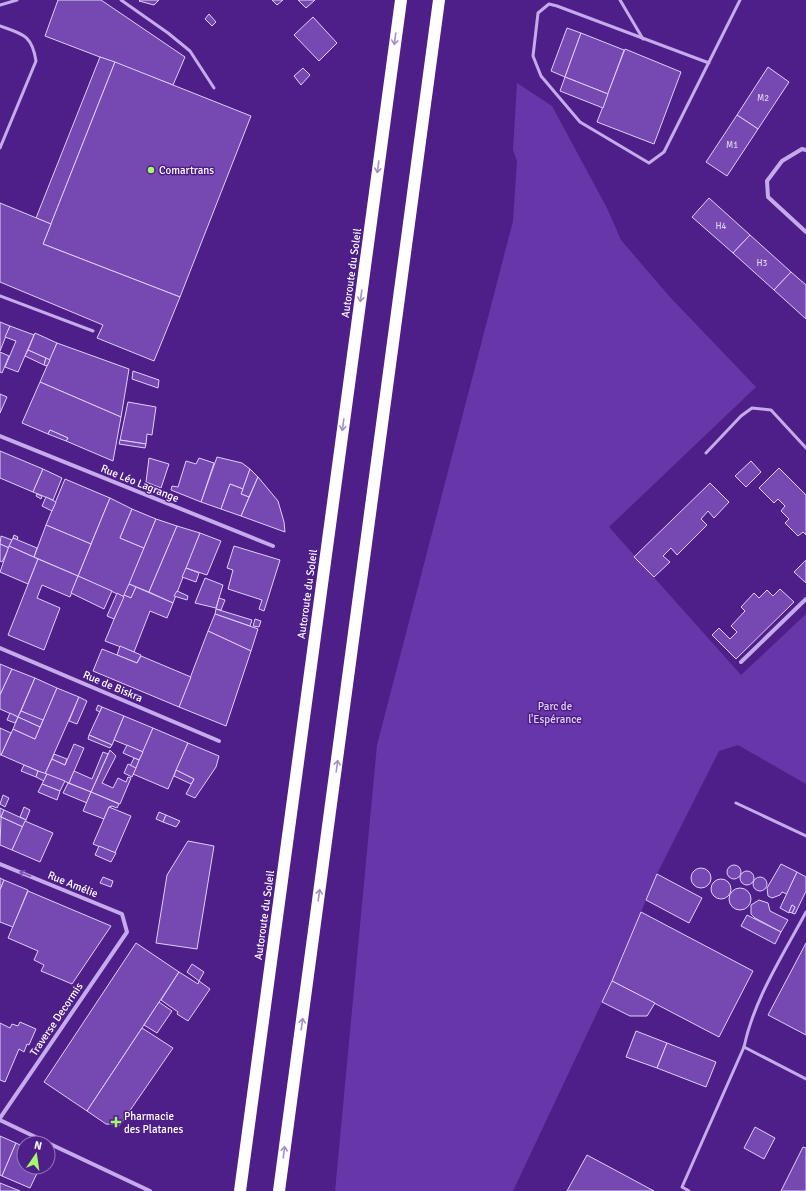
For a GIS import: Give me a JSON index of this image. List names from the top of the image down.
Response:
{
  "streets": {
    "highway": ["Autoroute du Soleil"],
    "street": [
      "Rue Léo Lagrange",
      "Rue de Biskra",
      "Rue Amélie",
      "Traverse Decormis"
    ]
  },
  "crossings": [
    ["Rue Amélie", "Traverse Decormis"]
  ],
  "one_way": ["Rue Amélie"],
  "parks": ["Parc de l'Espérance"],
  "places": {
    "other": ["Comartrans"],
    "health": ["Pharmacie des Platanes"]
  },
  "house_numbers": [
    "M2",
    "M1",
    "H4",
    "H3"
  ],
  "north": "top"
}
